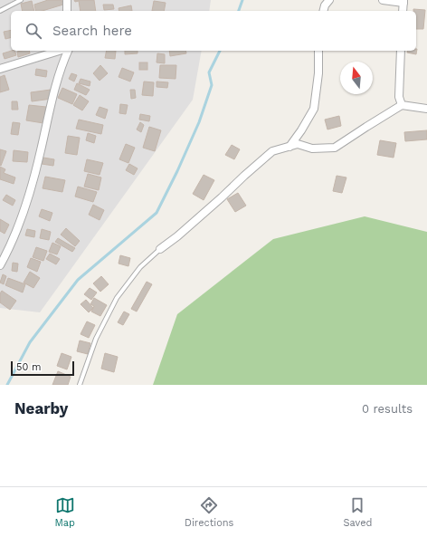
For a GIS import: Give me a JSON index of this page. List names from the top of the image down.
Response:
{
  "scale_bar": "50 m",
  "north": "top",
  "page": {
    "search": "Search here",
    "scale": "50 m",
    "heading": ["Nearby", "0 results"],
    "nav": ["Map", "Directions", "Saved"]
  }
}
